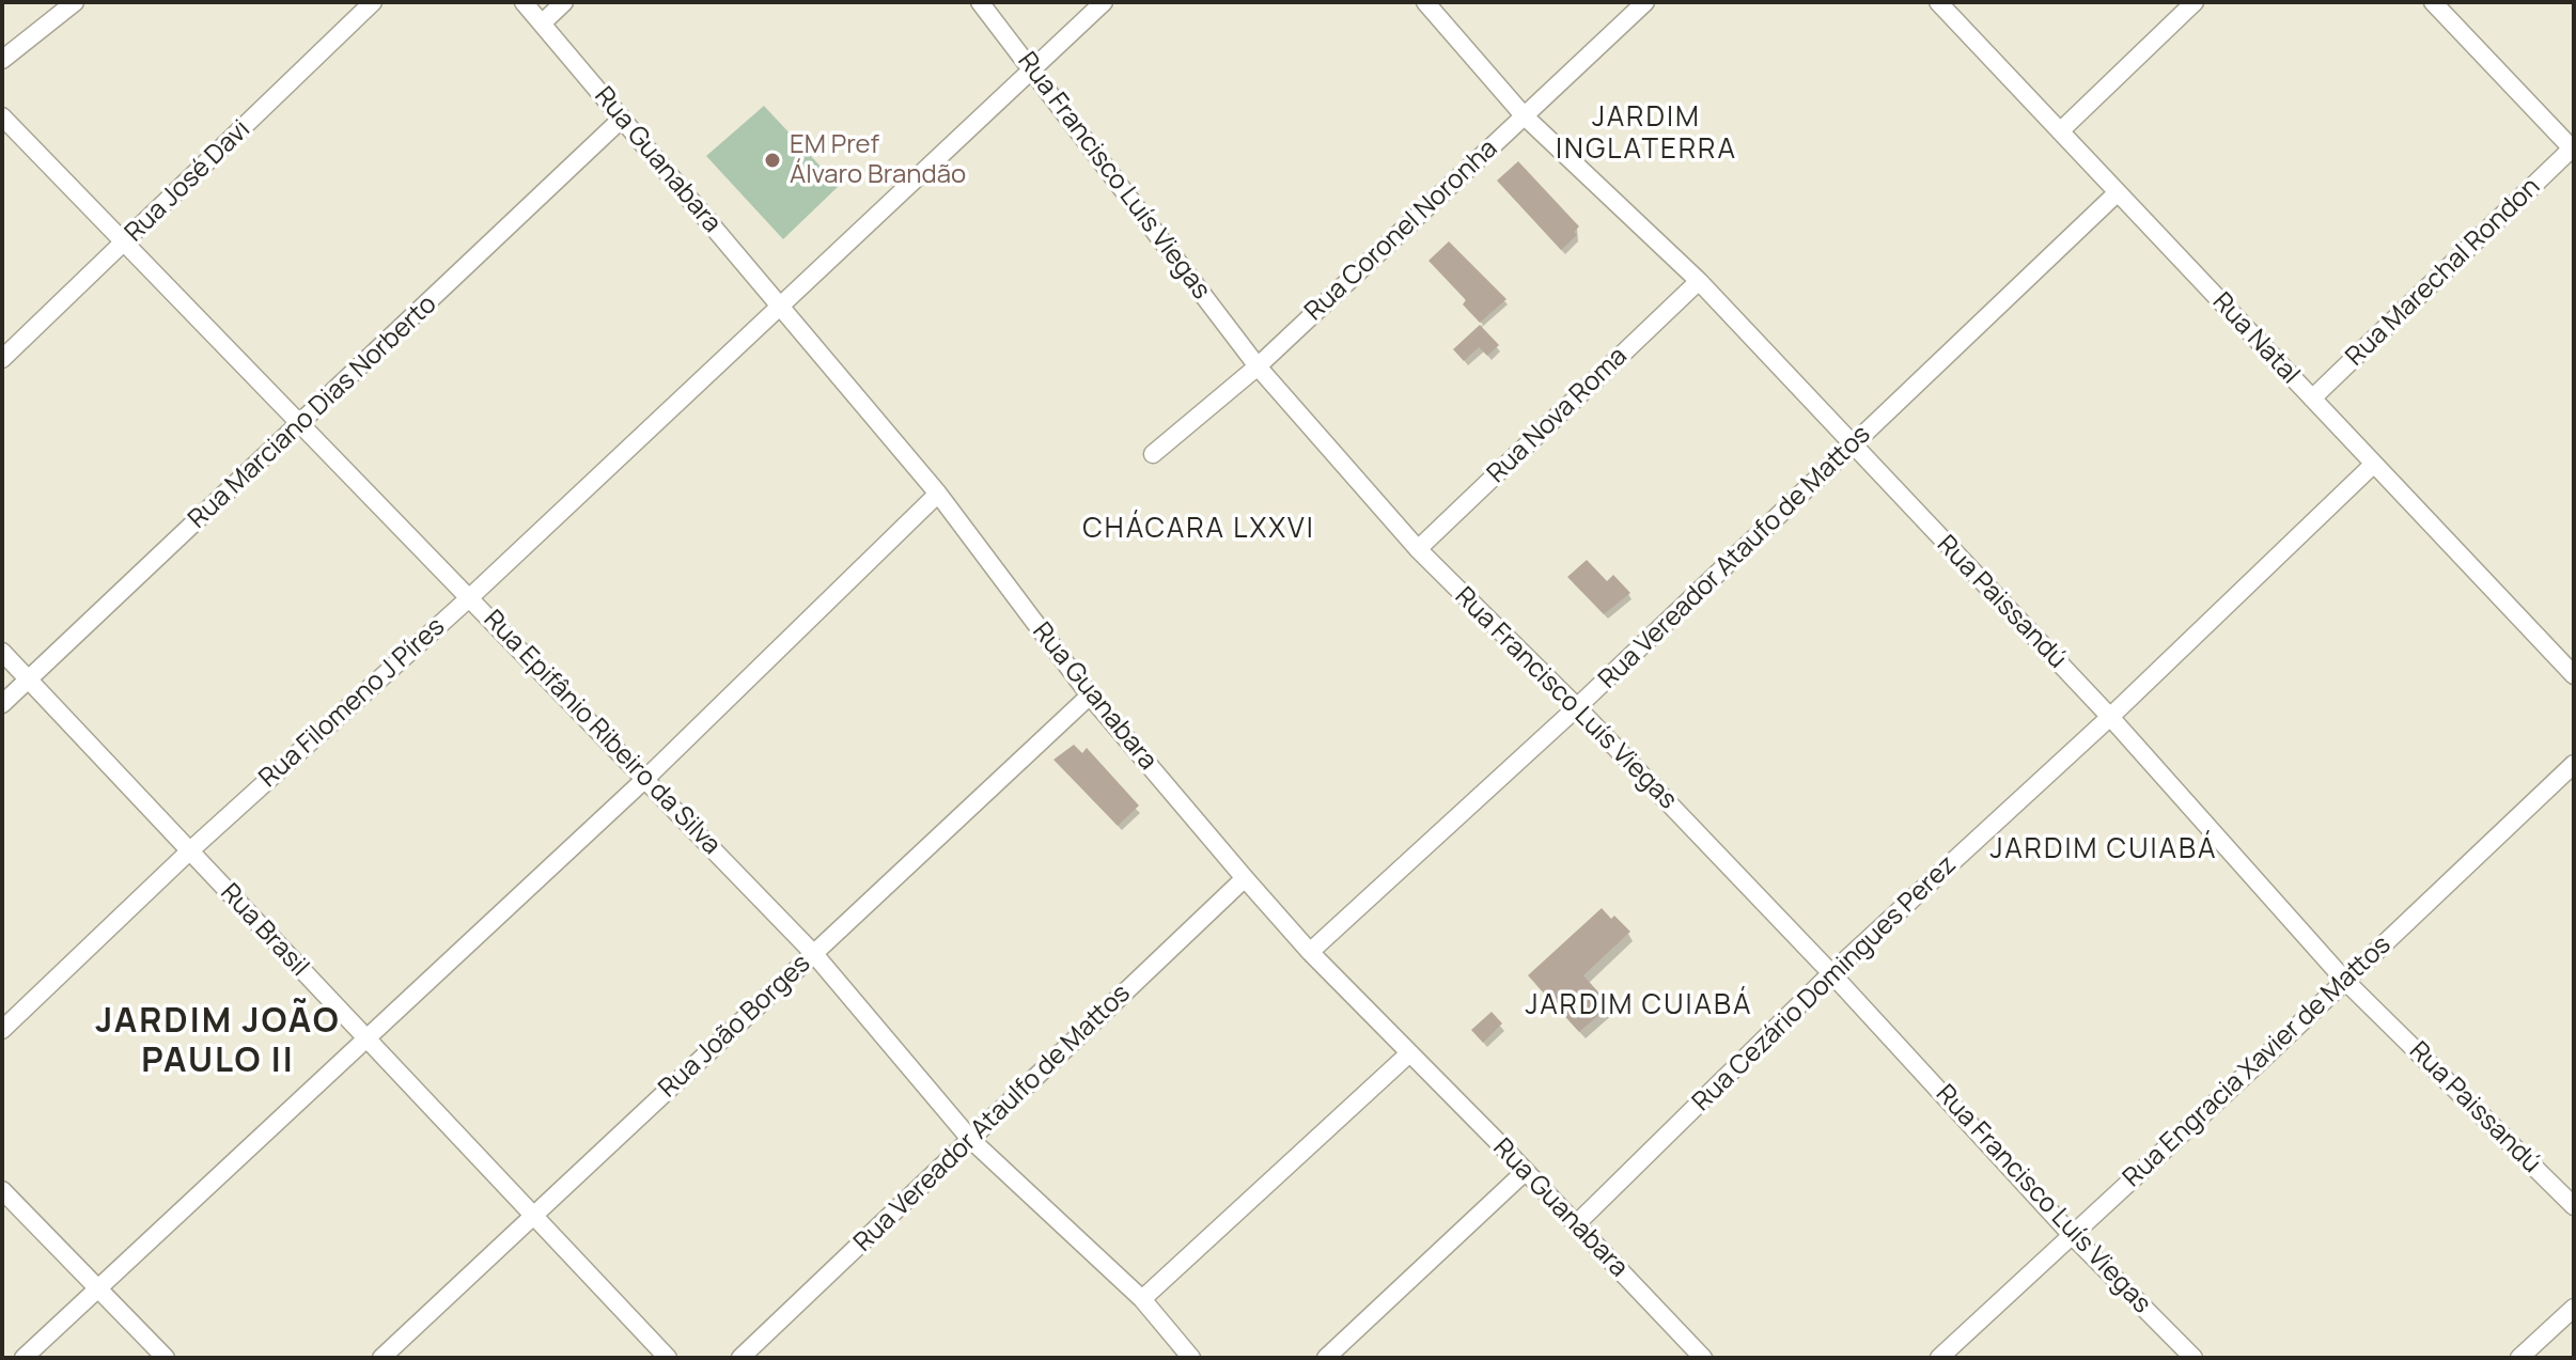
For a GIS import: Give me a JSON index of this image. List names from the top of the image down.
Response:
{
  "streets": {
    "street": [
      "Rua Guanabara",
      "Rua Francisco Luís Viegas",
      "Rua José Davi",
      "Rua Coronel Noronha",
      "Rua Marechal Rondon",
      "Rua Natal",
      "Rua Marciano Dias Norberto",
      "Rua Nova Roma",
      "Rua Vereador Ataufo de Mattos",
      "Rua Paissandú",
      "Rua Filomeno J Píres",
      "Rua Epifânio Ribeiro da Silva",
      "Rua Brasil",
      "Rua Cezário Domingues Perez",
      "Rua João Borges",
      "Rua Engracia Xavier de Mattos",
      "Rua Vereador Ataulfo de Mattos"
    ]
  },
  "crossings": [
    ["Rua Guanabara", "Rua Marciano Dias Norberto"],
    ["Rua Guanabara", "Rua Vereador Ataufo de Mattos"],
    ["Rua Guanabara", "Rua Filomeno J Píres"],
    ["Rua Guanabara", "Rua Cezário Domingues Perez"],
    ["Rua Guanabara", "Rua João Borges"],
    ["Rua Guanabara", "Rua Vereador Ataulfo de Mattos"],
    ["Rua Francisco Luís Viegas", "Rua Coronel Noronha"],
    ["Rua Francisco Luís Viegas", "Rua Nova Roma"],
    ["Rua Francisco Luís Viegas", "Rua Vereador Ataufo de Mattos"],
    ["Rua Francisco Luís Viegas", "Rua Filomeno J Píres"],
    ["Rua Francisco Luís Viegas", "Rua Cezário Domingues Perez"],
    ["Rua Francisco Luís Viegas", "Rua Engracia Xavier de Mattos"],
    ["Rua José Davi", "Rua Epifânio Ribeiro da Silva"],
    ["Rua Coronel Noronha", "Rua Paissandú"],
    ["Rua Marechal Rondon", "Rua Natal"],
    ["Rua Natal", "Rua Vereador Ataufo de Mattos"],
    ["Rua Natal", "Rua Cezário Domingues Perez"],
    ["Rua Marciano Dias Norberto", "Rua Epifânio Ribeiro da Silva"],
    ["Rua Marciano Dias Norberto", "Rua Brasil"],
    ["Rua Nova Roma", "Rua Paissandú"],
    ["Rua Vereador Ataufo de Mattos", "Rua Paissandú"],
    ["Rua Paissandú", "Rua Cezário Domingues Perez"],
    ["Rua Paissandú", "Rua Engracia Xavier de Mattos"],
    ["Rua Filomeno J Píres", "Rua Epifânio Ribeiro da Silva"],
    ["Rua Filomeno J Píres", "Rua Brasil"],
    ["Rua Epifânio Ribeiro da Silva", "Rua João Borges"],
    ["Rua Epifânio Ribeiro da Silva", "Rua Vereador Ataulfo de Mattos"],
    ["Rua Brasil", "Rua João Borges"]
  ],
  "districts": [
    "JARDIM INGLATERRA",
    "CHÁCARA LXXVI",
    "JARDIM CUIABÁ",
    "JARDIM CUIABÁ",
    "JARDIM JOÃO PAULO II"
  ],
  "places": ["EM Pref Álvaro Brandão"]
}
